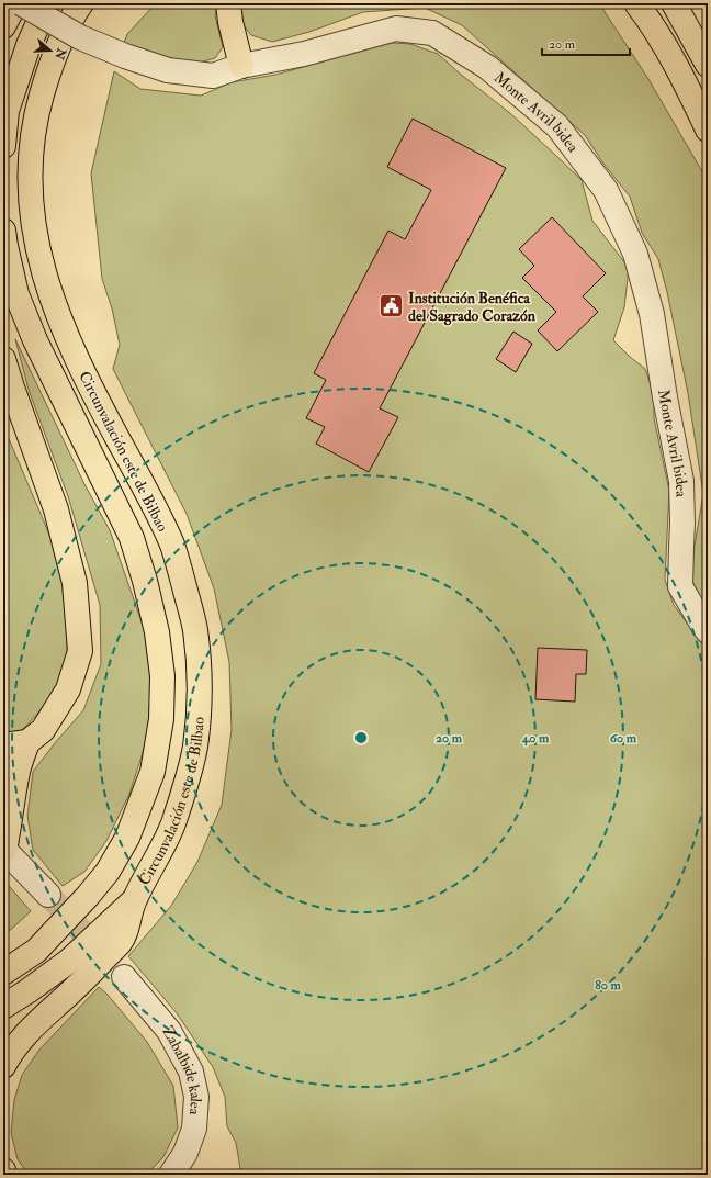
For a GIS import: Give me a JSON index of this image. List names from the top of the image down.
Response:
{
  "streets": {
    "main road": ["Circunvalación este de Bilbao"],
    "street": ["Monte Avril bidea", "Zabalbide kalea"]
  },
  "places": {
    "public building": ["Institución Benéfica del Sagrado Corazón"]
  },
  "scale_bar": "20 m",
  "north": "right",
  "rings": [
    "20 m",
    "40 m",
    "60 m",
    "80 m"
  ]
}
